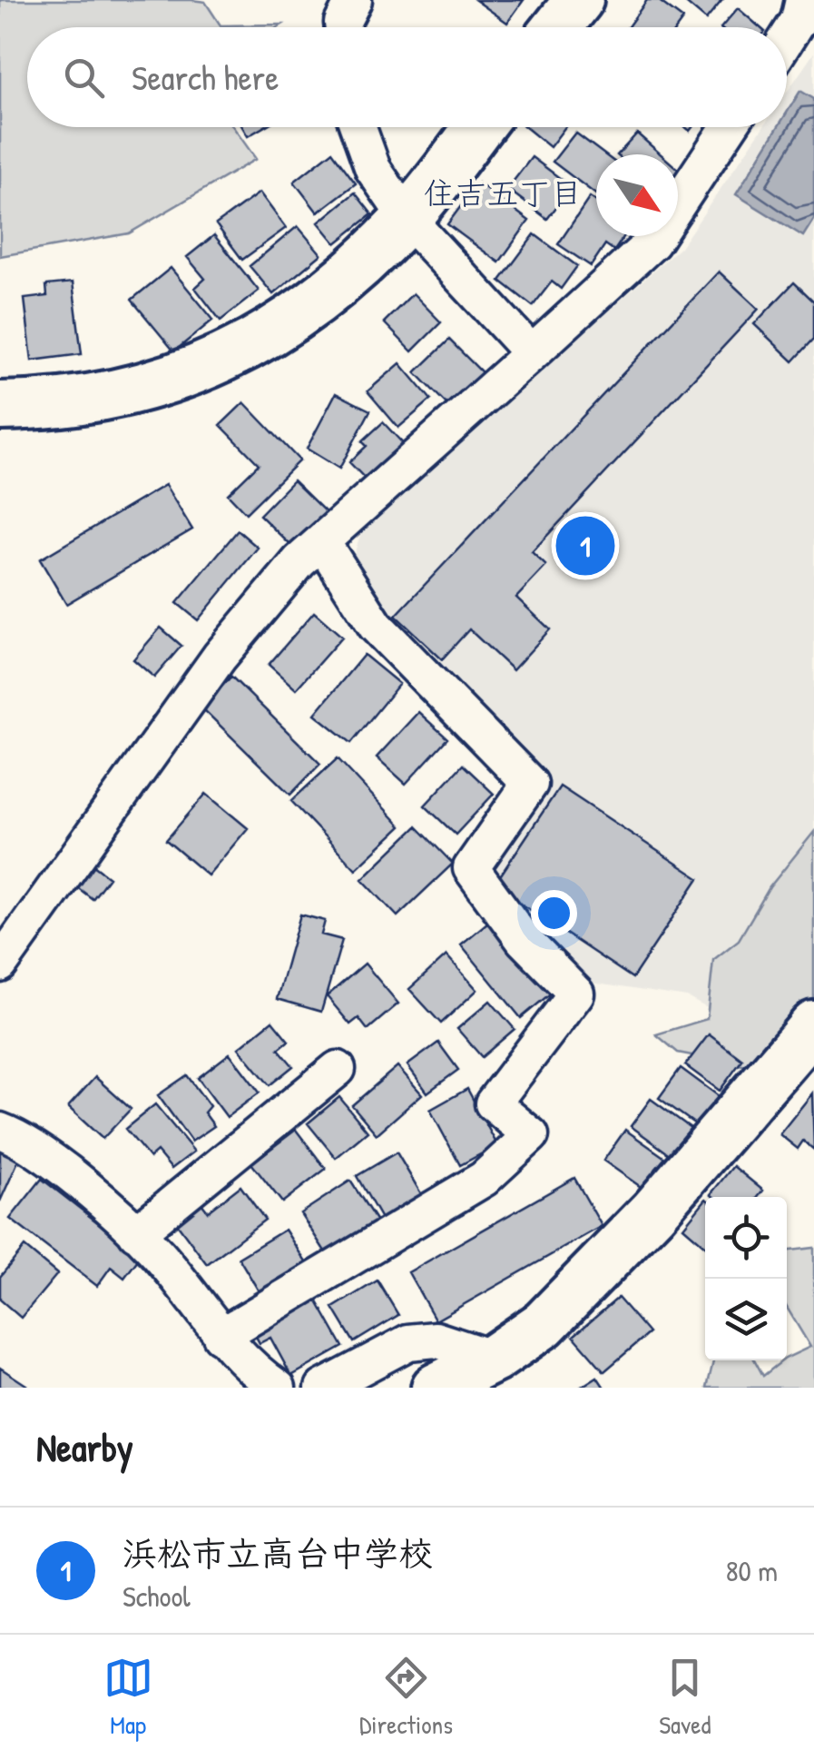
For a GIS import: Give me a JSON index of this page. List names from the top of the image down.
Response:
{
  "districts": ["住吉五丁目"],
  "north": "bottom right",
  "page": {
    "search": "Search here",
    "pins": "1",
    "heading": "Nearby",
    "list": [
      {
        "mark": "1",
        "name": "浜松市立高台中学校",
        "note": "School",
        "value": "80 m"
      }
    ],
    "nav": ["Map", "Directions", "Saved"]
  }
}
